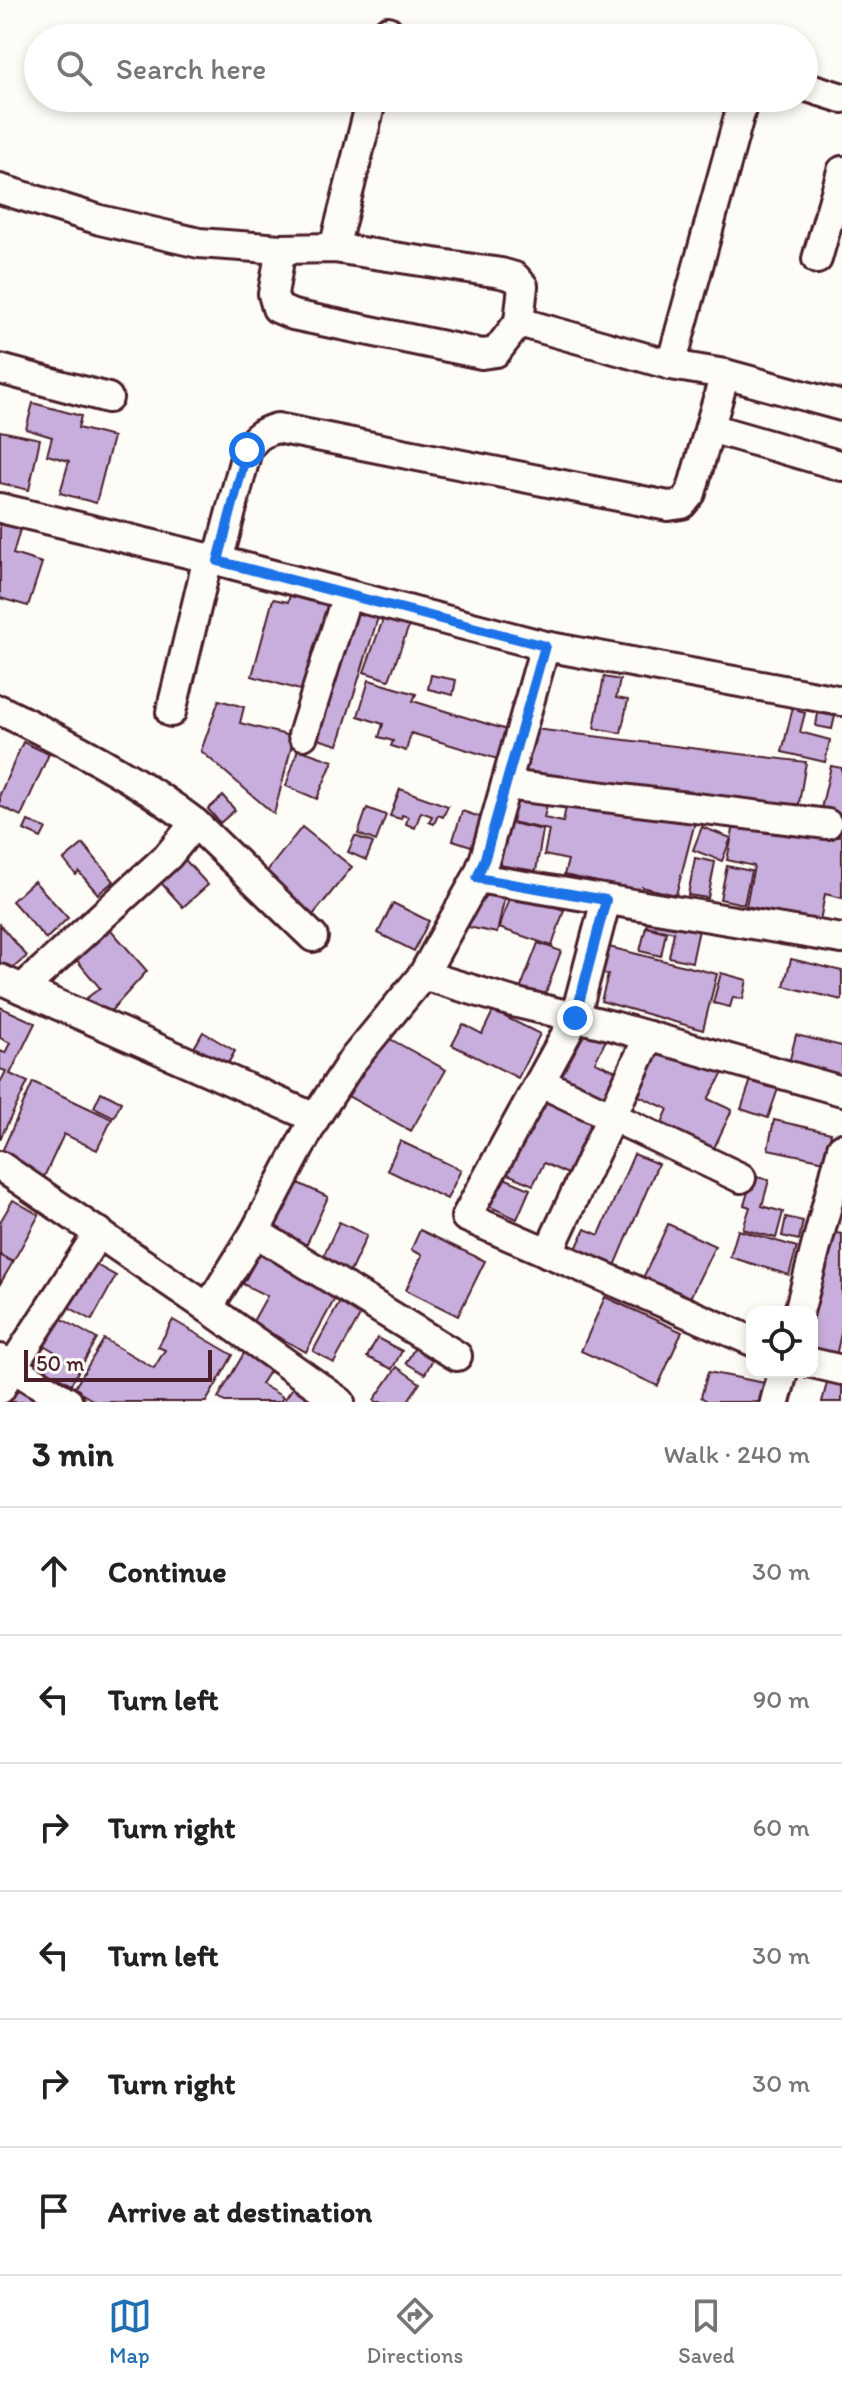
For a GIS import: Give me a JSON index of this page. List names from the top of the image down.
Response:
{
  "scale_bar": "50 m",
  "page": {
    "search": "Search here",
    "scale": "50 m",
    "heading": ["3 min", "Walk · 240 m"],
    "list": [
      ["Continue", "30 m"],
      ["Turn left", "90 m"],
      ["Turn right", "60 m"],
      ["Turn left", "30 m"],
      ["Turn right", "30 m"],
      "Arrive at destination"
    ],
    "nav": ["Map", "Directions", "Saved"]
  }
}
